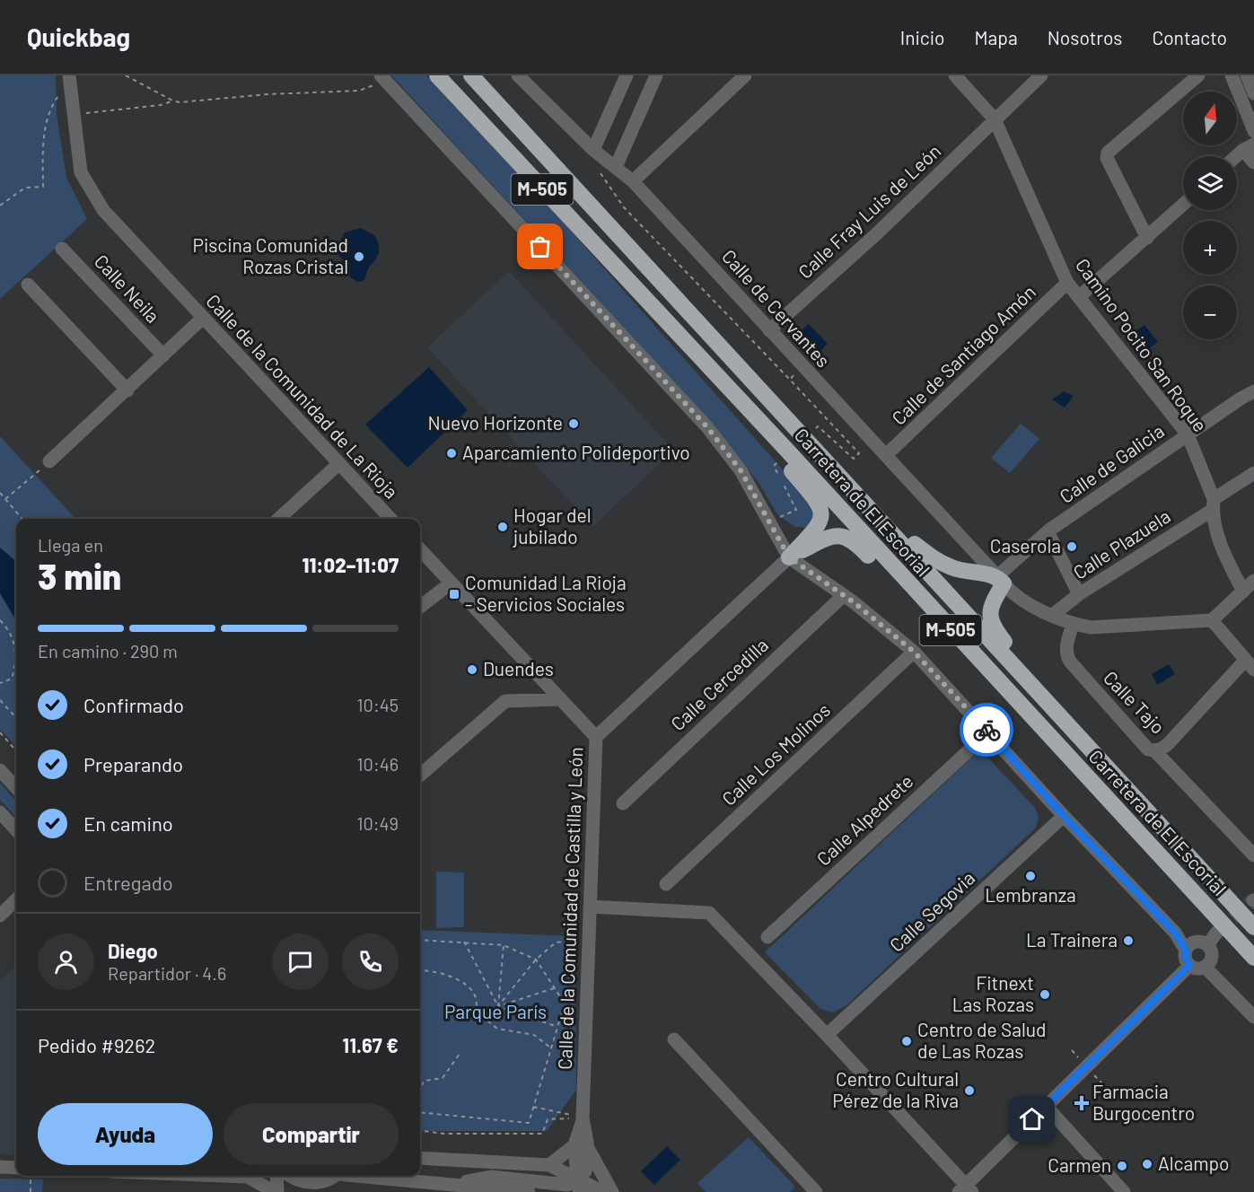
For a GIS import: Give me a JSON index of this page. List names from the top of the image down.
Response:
{
  "streets": {
    "highway": ["M-505", "Carretera de El Escorial"],
    "street": [
      "Calle Fray Luis de León",
      "Calle Neila",
      "Calle de Cervantes",
      "Camino Pocito San Roque",
      "Calle de Santiago Amón",
      "Calle de la Comunidad de La Rioja",
      "Calle de Galicia",
      "Calle Plazuela",
      "Calle Cercedilla",
      "Calle Tajo",
      "Calle Los Molinos",
      "Calle Alpedrete",
      "Calle de la Comunidad de Castilla y León",
      "Calle Segovia"
    ]
  },
  "crossings": [
    ["M-505", "Calle de Cervantes"],
    ["M-505", "Calle de Galicia"],
    ["M-505", "Carretera de El Escorial"],
    ["M-505", "Calle de la Comunidad de Castilla y León"],
    ["Calle Fray Luis de León", "Calle de Cervantes"],
    ["Calle Fray Luis de León", "Camino Pocito San Roque"],
    ["Calle de Cervantes", "Calle de Santiago Amón"],
    ["Calle de Cervantes", "Calle de Galicia"],
    ["Calle de Cervantes", "Calle Plazuela"],
    ["Calle de Cervantes", "Calle Tajo"],
    ["Camino Pocito San Roque", "Calle de Santiago Amón"],
    ["Camino Pocito San Roque", "Calle de Galicia"],
    ["Camino Pocito San Roque", "Calle Plazuela"]
  ],
  "parks": ["Parque París"],
  "places": {
    "other": [
      "Piscina Comunidad Rozas Cristal",
      "Nuevo Horizonte",
      "Aparcamiento Polideportivo",
      "Hogar del jubilado",
      "Caserola",
      "Duendes",
      "Lembranza",
      "La Trainera",
      "Fitnext Las Rozas",
      "Centro de Salud de Las Rozas",
      "Centro Cultural Pérez de la Riva",
      "Alcampo",
      "Carmen"
    ],
    "transit": ["Comunidad La Rioja - Servicios Sociales"],
    "health": ["Farmacia Burgocentro"]
  },
  "north": "top",
  "page": {
    "header": "Quickbag",
    "nav": [
      "Inicio",
      "Mapa",
      "Nosotros",
      "Contacto"
    ],
    "map_buttons": ["+", "−"],
    "heading": ["3 min", "Llega en", "11:02–11:07"],
    "panel": [
      "Diego",
      "Repartidor · 4.6",
      "Pedido #9262",
      "11.67 €"
    ],
    "bar": "En camino · 290 m",
    "list": [
      ["Confirmado", "10:45"],
      ["Preparando", "10:46"],
      ["En camino", "10:49"],
      "Entregado"
    ],
    "buttons": ["Ayuda", "Compartir"]
  }
}
